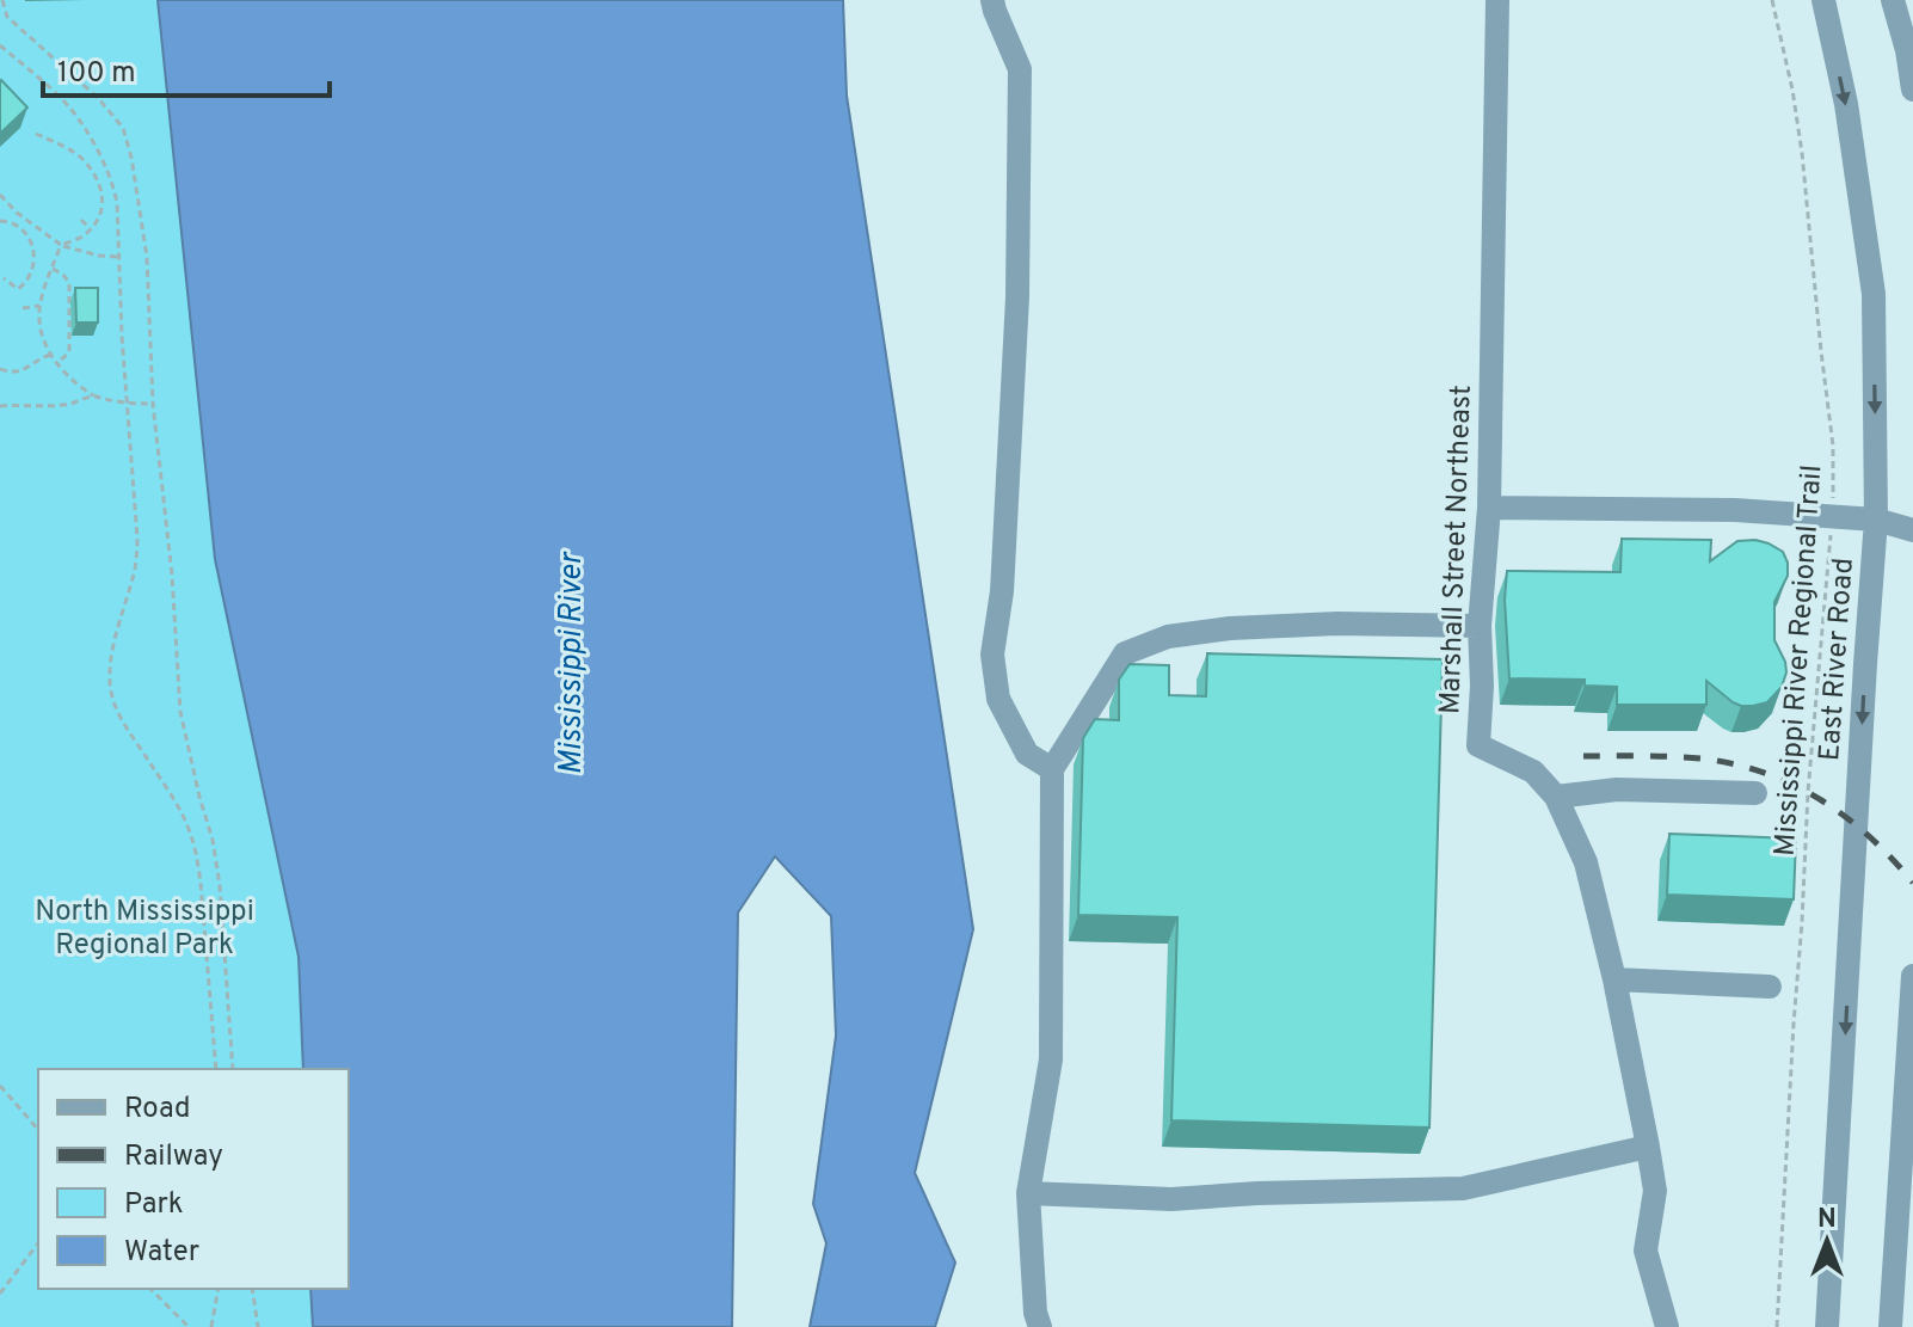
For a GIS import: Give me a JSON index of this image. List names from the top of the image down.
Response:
{
  "streets": {
    "street": ["Marshall Street Northeast", "East River Road"],
    "path": ["Mississippi River Regional Trail"]
  },
  "water": ["Mississippi River"],
  "parks": ["North Mississippi Regional Park"],
  "legend": [
    "Road",
    "Railway",
    "Park",
    "Water"
  ],
  "scale_bar": "100 m",
  "north": "top"
}
